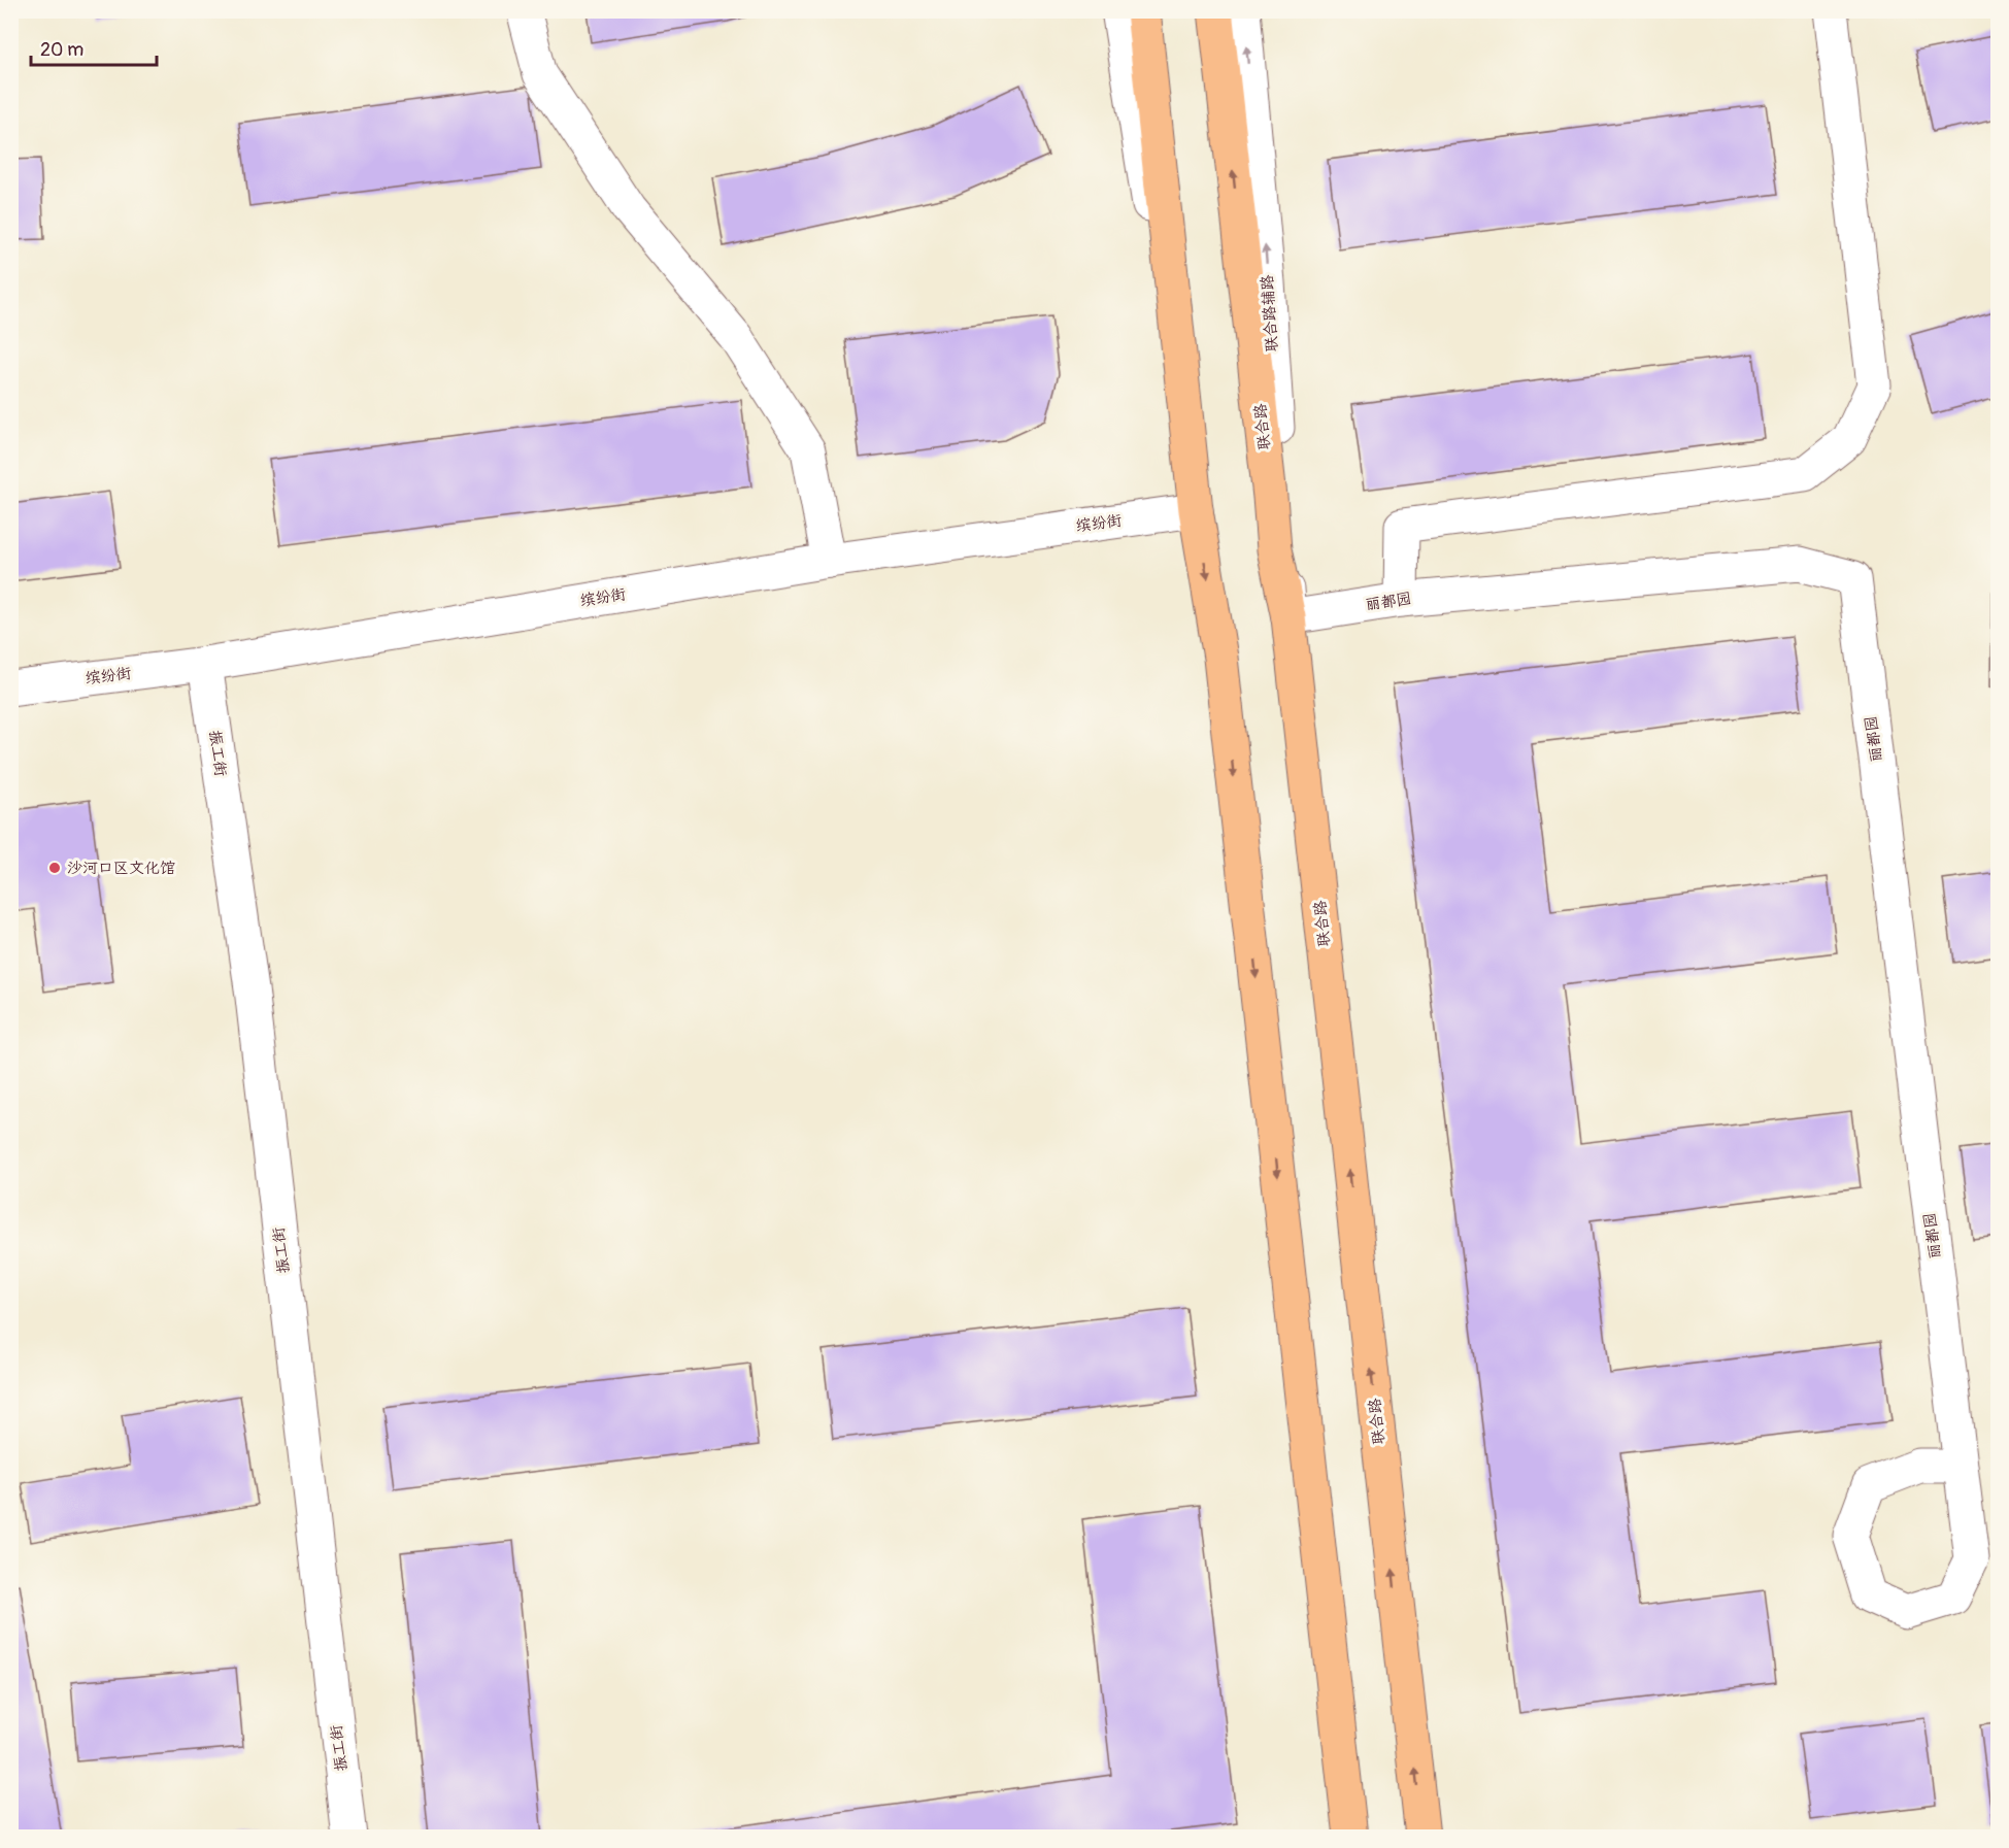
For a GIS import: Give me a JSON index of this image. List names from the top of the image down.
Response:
{
  "streets": {
    "main road": ["联合路"],
    "street": [
      "联合路辅路",
      "缤纷街",
      "丽都园",
      "振工街"
    ]
  },
  "crossings": [
    ["联合路辅路", "联合路"],
    ["联合路辅路", "丽都园"],
    ["联合路", "丽都园"],
    ["缤纷街", "振工街"]
  ],
  "places": ["沙河口区文化馆"],
  "scale_bar": "20 m"
}
